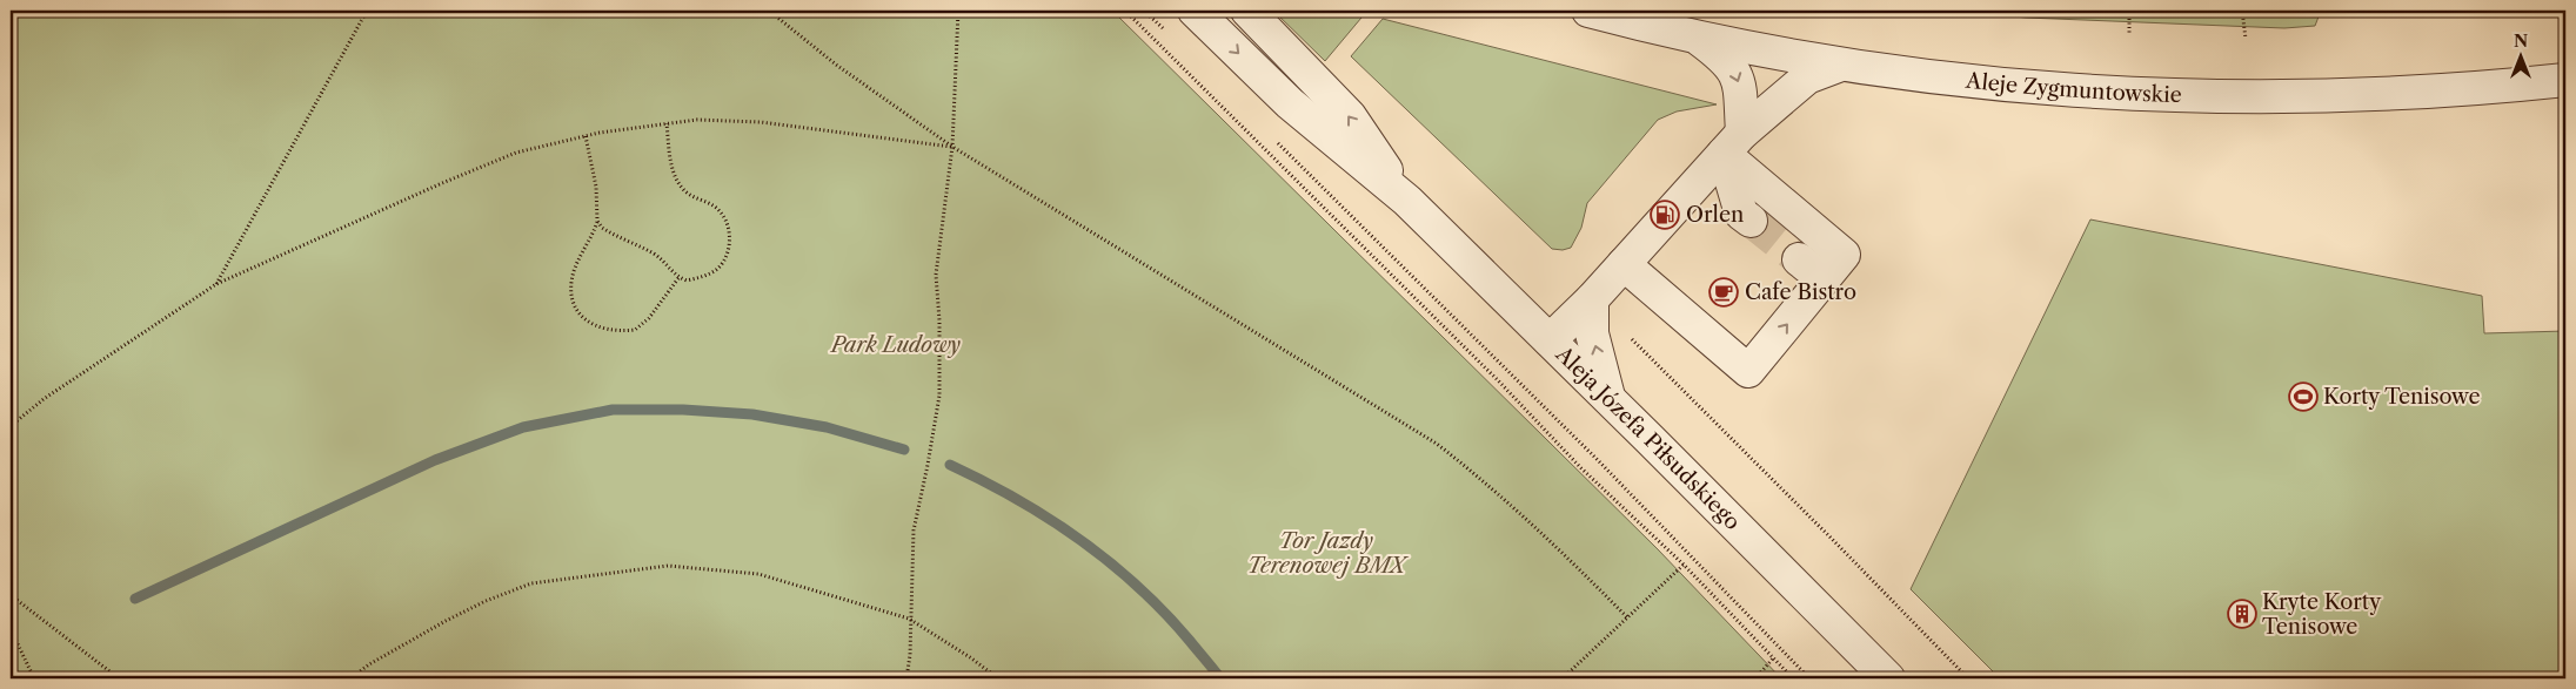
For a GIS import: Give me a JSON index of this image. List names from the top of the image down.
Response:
{
  "streets": {
    "street": ["Aleje Zygmuntowskie", "Aleja Józefa Piłsudskiego"]
  },
  "parks": ["Park Ludowy", "Tor Jazdy Terenowej BMX"],
  "places": {
    "fuel station": ["Orlen"],
    "cafe": ["Cafe Bistro"],
    "sports": ["Korty Tenisowe"],
    "building": ["Kryte Korty Tenisowe"]
  },
  "north": "top"
}
